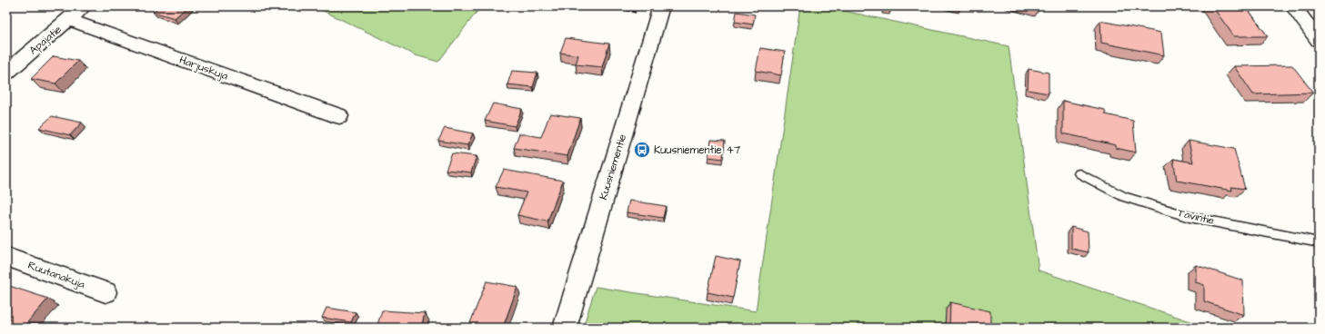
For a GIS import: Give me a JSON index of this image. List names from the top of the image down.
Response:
{
  "streets": {
    "street": [
      "Apajatie",
      "Harjuskuja",
      "Kuusniementie",
      "Ruutanakuja"
    ],
    "lane": ["Tavintie"]
  },
  "crossings": [
    ["Apajatie", "Harjuskuja"]
  ],
  "places": {
    "bus stop": ["Kuusniementie 47"]
  }
}
